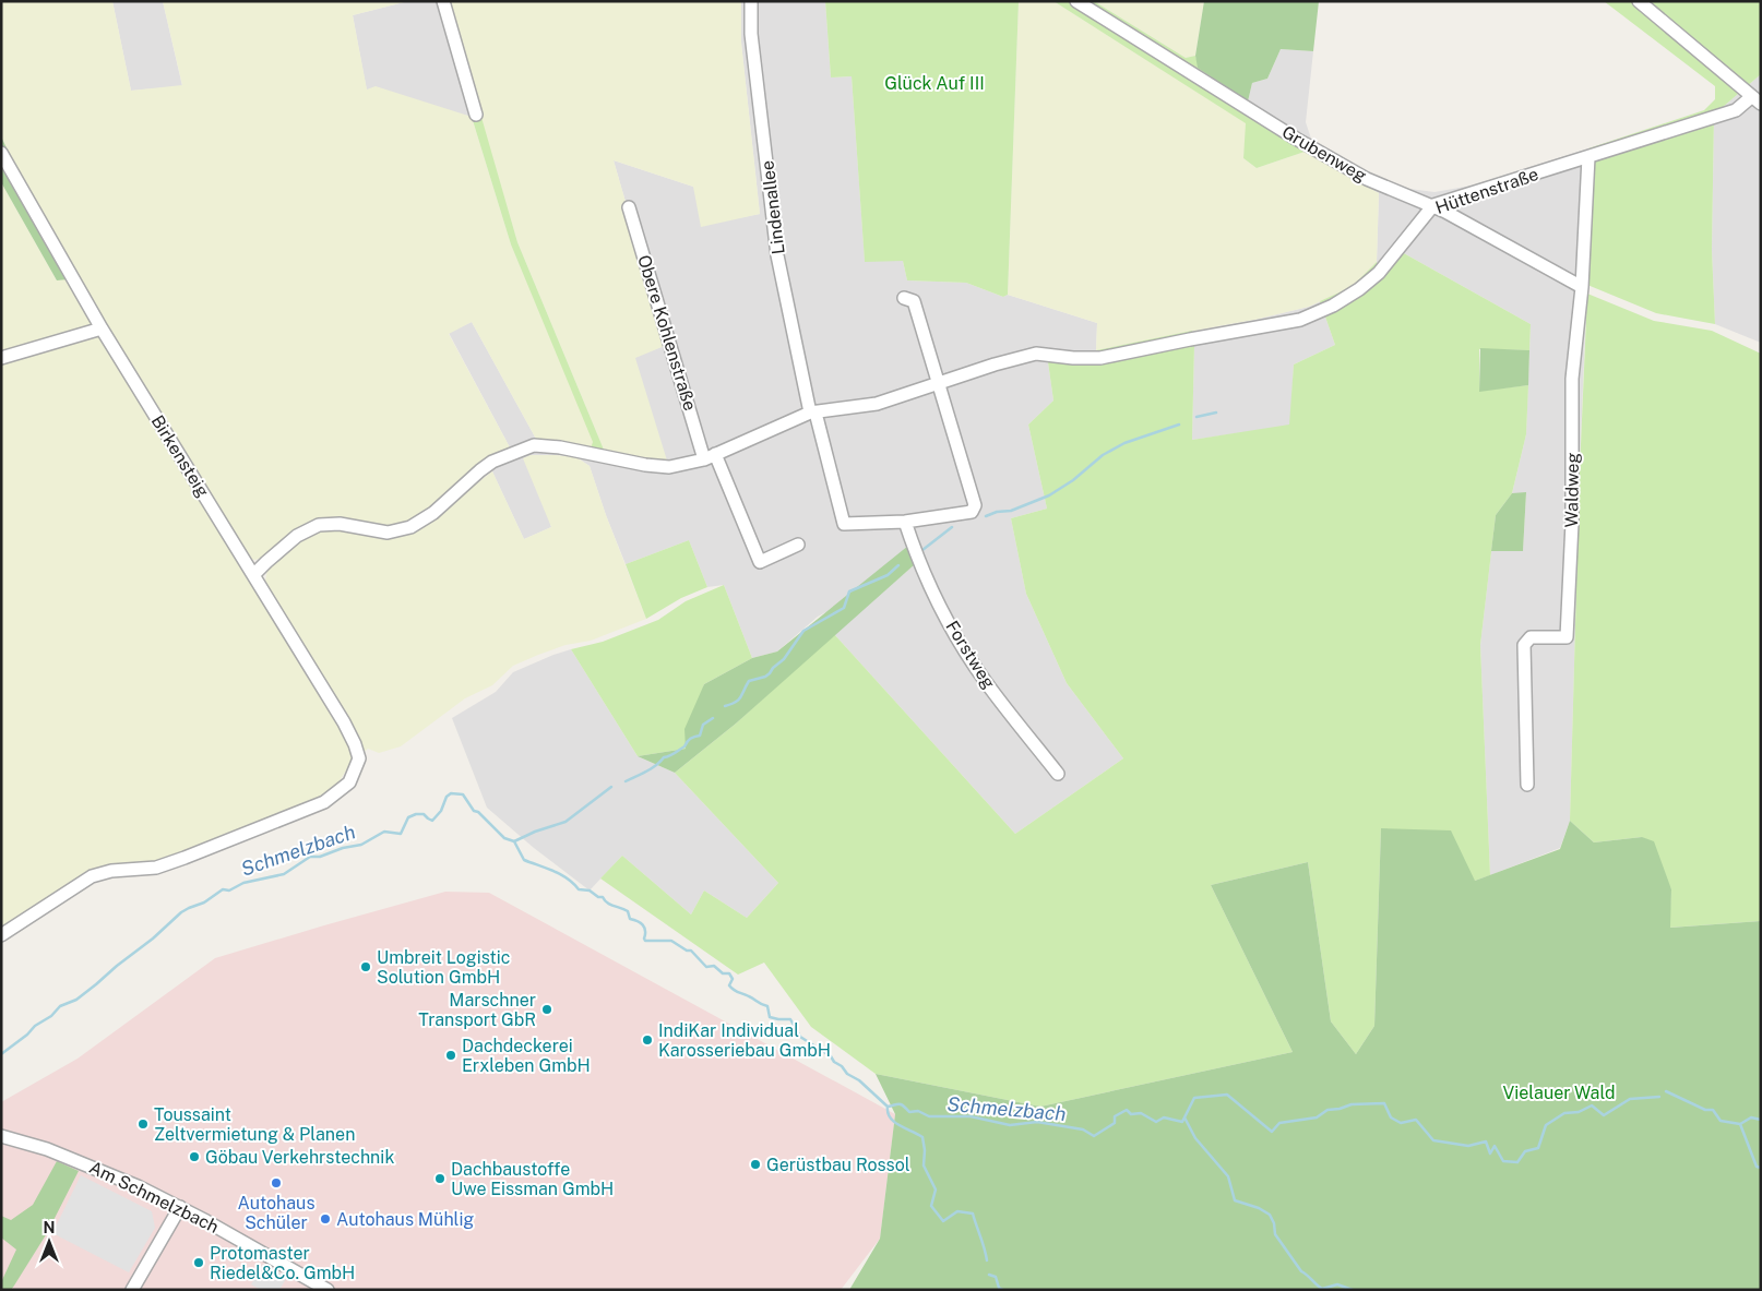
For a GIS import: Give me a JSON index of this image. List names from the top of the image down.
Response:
{
  "streets": {
    "street": [
      "Grubenweg",
      "Hüttenstraße",
      "Lindenallee",
      "Obere Kohlenstraße",
      "Birkensteig",
      "Waldweg",
      "Forstweg",
      "Am Schmelzbach"
    ]
  },
  "crossings": [
    ["Grubenweg", "Hüttenstraße"],
    ["Grubenweg", "Waldweg"],
    ["Hüttenstraße", "Waldweg"]
  ],
  "water": ["Schmelzbach"],
  "parks": ["Glück Auf III", "Vielauer Wald"],
  "places": [
    "Umbreit Logistic Solution GmbH",
    "Marschner Transport GbR",
    "IndiKar Individual Karosseriebau GmbH",
    "Dachdeckerei Erxleben GmbH",
    "Toussaint Zeltvermietung & Planen",
    "Göbau Verkehrstechnik",
    "Gerüstbau Rossol",
    "Dachbaustoffe Uwe Eissman GmbH",
    "Autohaus Schüler",
    "Autohaus Mühlig",
    "Protomaster Riedel&Co. GmbH"
  ],
  "north": "top"
}
